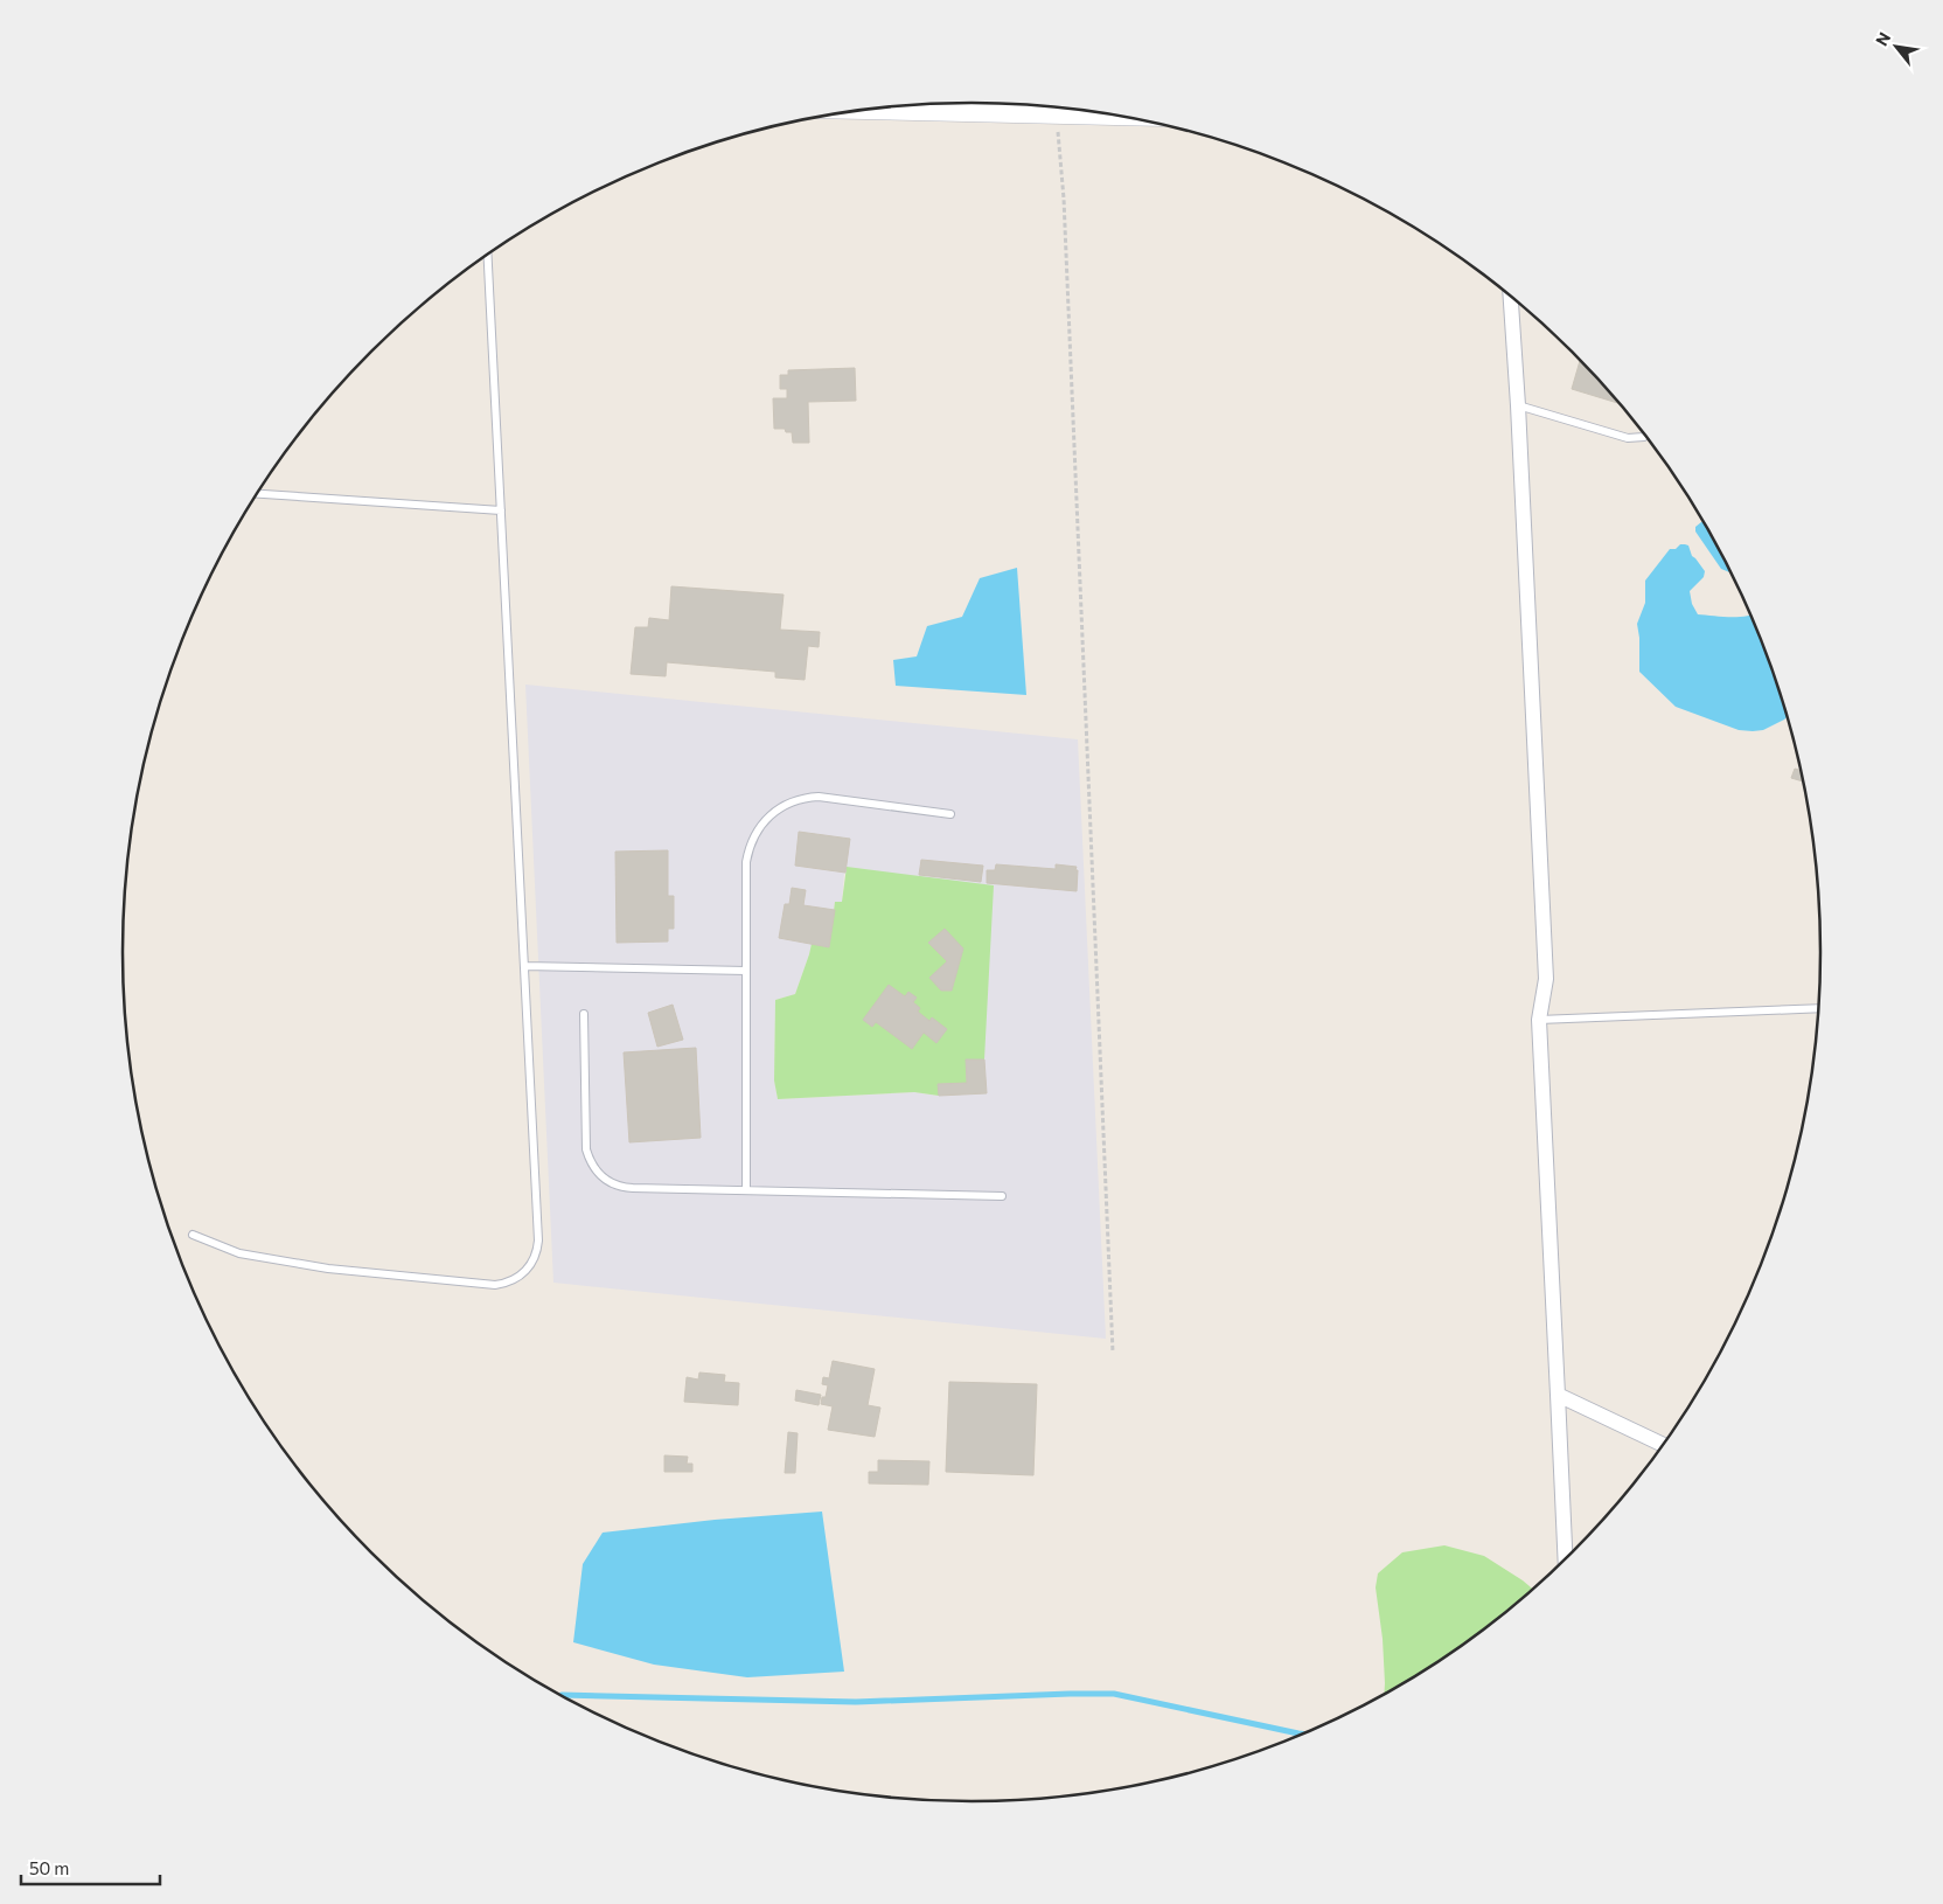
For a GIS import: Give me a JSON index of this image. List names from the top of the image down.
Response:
{
  "scale_bar": "50 m",
  "north": "top left"
}
